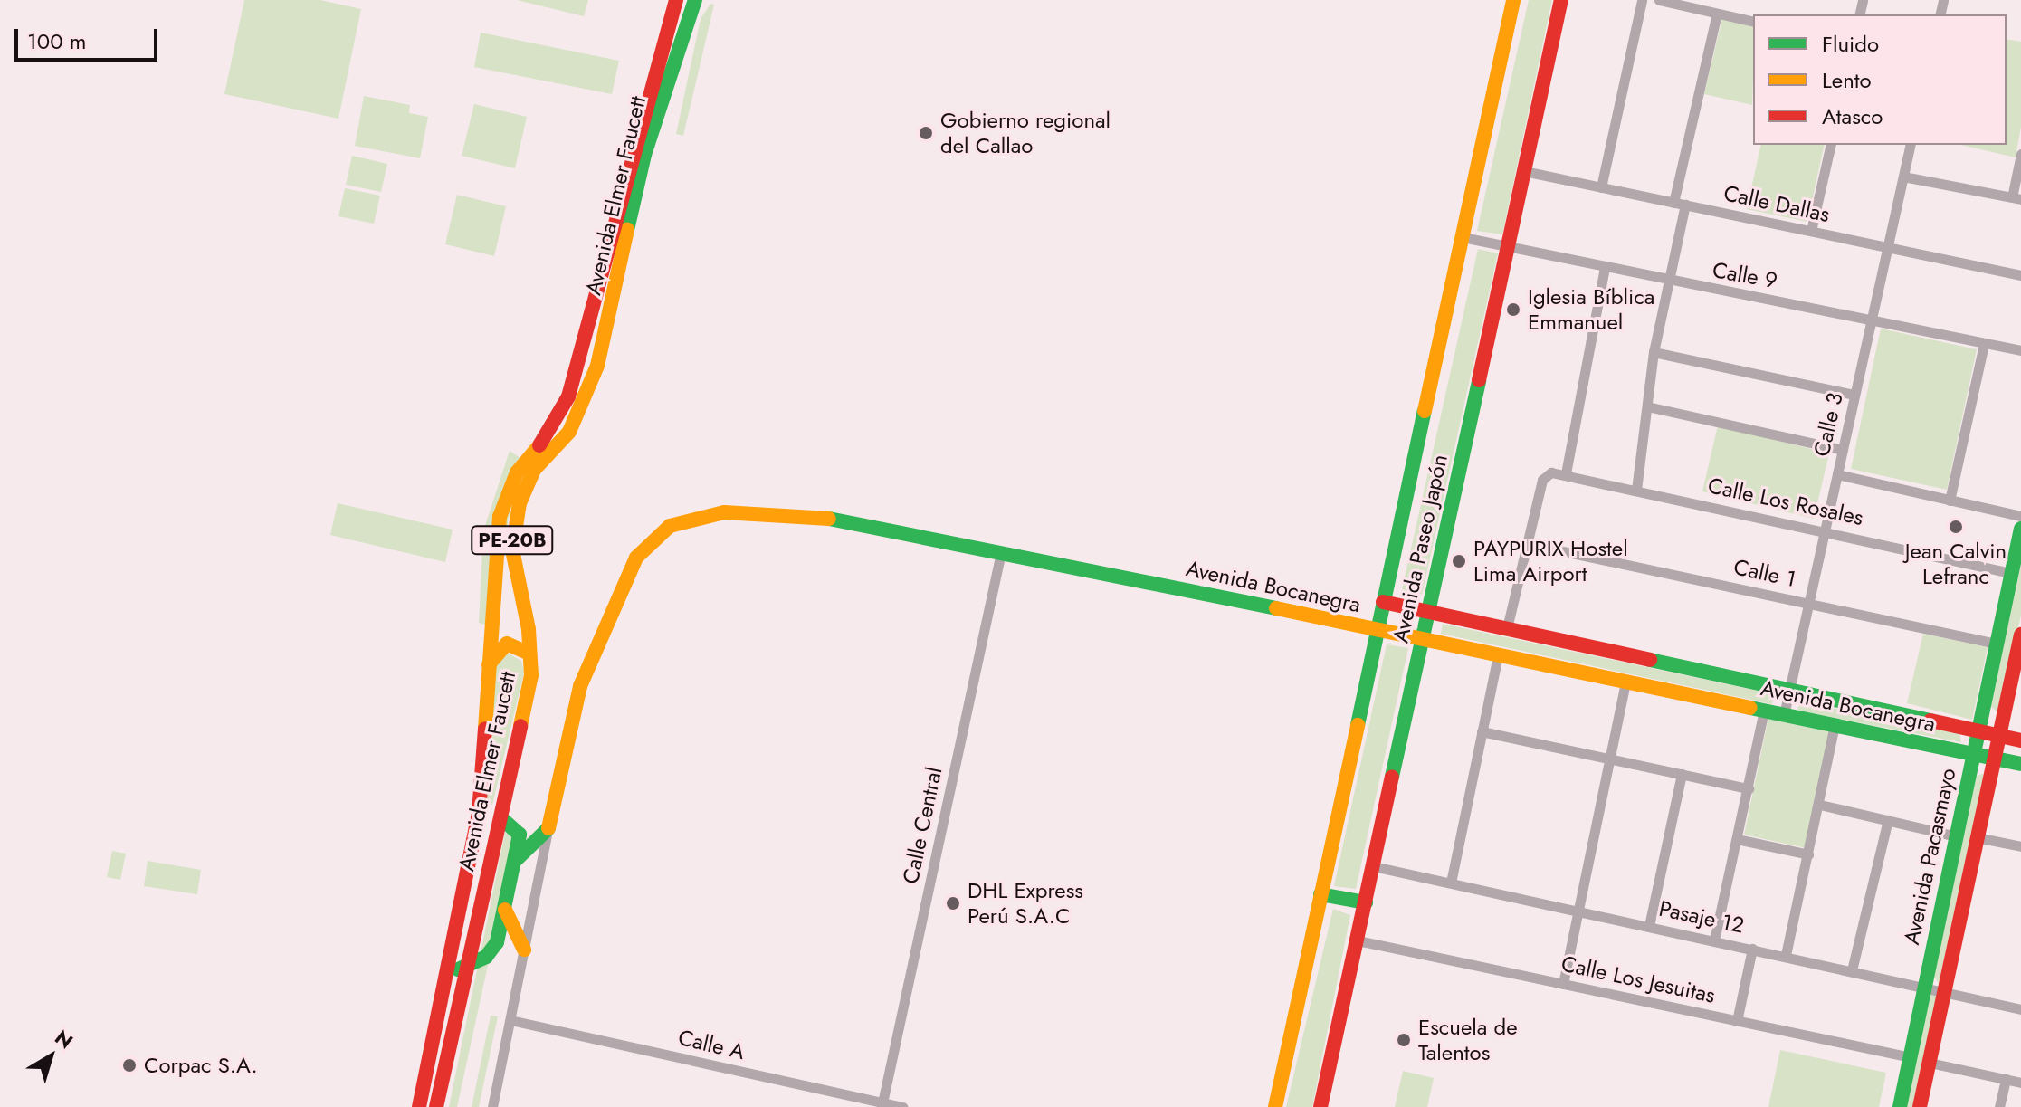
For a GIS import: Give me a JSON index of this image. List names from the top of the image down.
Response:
{
  "streets": {
    "main road": [
      "Avenida Elmer Faucett",
      "PE-20B",
      "Avenida Paseo Japón",
      "Avenida Bocanegra",
      "Avenida Pacasmayo"
    ],
    "street": [
      "Calle Dallas",
      "Calle 9",
      "Calle 3",
      "Calle Los Rosales",
      "Calle 1",
      "Calle Central",
      "Pasaje 12",
      "Calle Los Jesuitas",
      "Calle A"
    ]
  },
  "crossings": [
    ["Calle Dallas", "Calle 3"],
    ["Calle Dallas", "Avenida Paseo Japón"],
    ["Calle 9", "Calle 3"],
    ["Calle 9", "Avenida Paseo Japón"],
    ["Calle 3", "Calle Los Rosales"],
    ["Calle 3", "Calle 1"],
    ["Calle 3", "Avenida Bocanegra"],
    ["Calle Los Rosales", "Calle 1"],
    ["Calle Los Rosales", "Avenida Pacasmayo"],
    ["Avenida Paseo Japón", "Avenida Bocanegra"],
    ["Avenida Paseo Japón", "Pasaje 12"],
    ["Avenida Paseo Japón", "Calle Los Jesuitas"],
    ["Calle 1", "Avenida Pacasmayo"],
    ["Avenida Bocanegra", "Calle Central"],
    ["Avenida Bocanegra", "Avenida Pacasmayo"],
    ["Calle Central", "Calle A"],
    ["Avenida Pacasmayo", "Pasaje 12"],
    ["Avenida Pacasmayo", "Calle Los Jesuitas"]
  ],
  "places": [
    "Gobierno regional del Callao",
    "Iglesia Bíblica Emmanuel",
    "Jean Calvin Lefranc",
    "PAYPURIX Hostel Lima Airport",
    "DHL Express Perú S.A.C",
    "Escuela de Talentos",
    "Corpac S.A."
  ],
  "legend": ["Fluido", "Lento", "Atasco"],
  "scale_bar": "100 m",
  "north": "top right"
}
